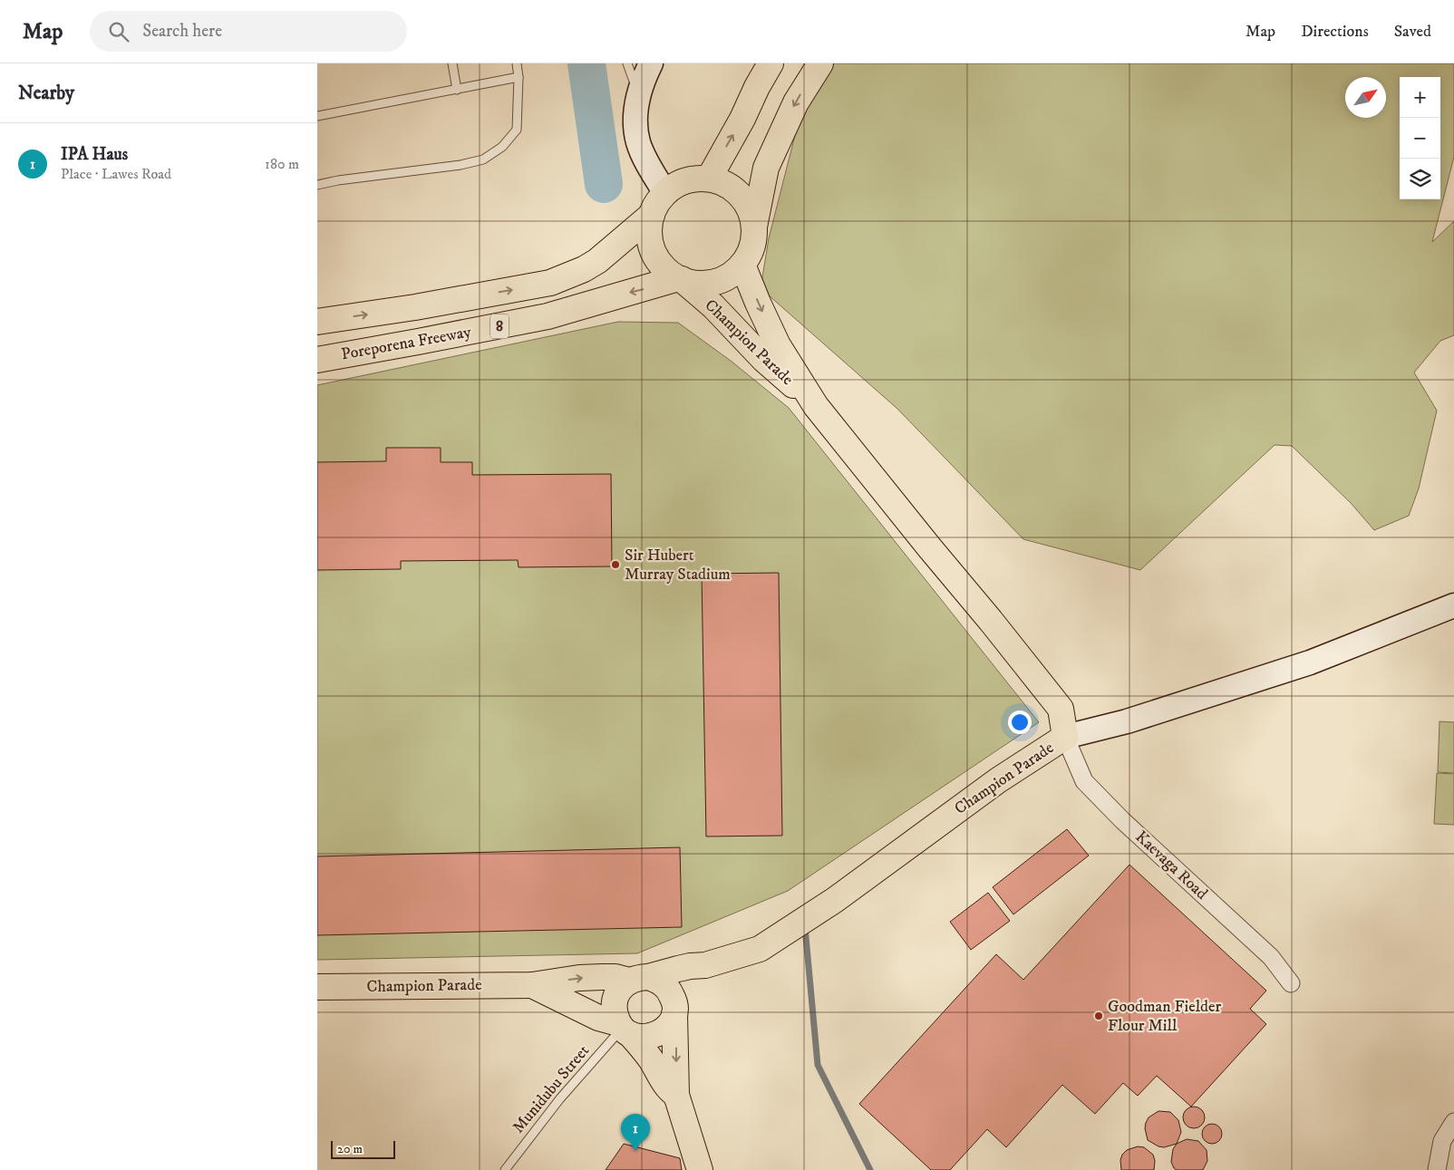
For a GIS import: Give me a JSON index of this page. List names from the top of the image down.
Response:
{
  "streets": {
    "main road": ["8", "Champion Parade", "Poreporena Freeway"],
    "street": ["Kaevaga Road"],
    "lane": ["Munidubu Street"]
  },
  "crossings": [
    ["8", "Champion Parade"],
    ["8", "Poreporena Freeway"],
    ["Champion Parade", "Poreporena Freeway"],
    ["Champion Parade", "Kaevaga Road"],
    ["Champion Parade", "Munidubu Street"]
  ],
  "places": ["Sir Hubert Murray Stadium", "Goodman Fielder Flour Mill"],
  "scale_bar": "20 m",
  "north": "top right",
  "page": {
    "header": "Map",
    "search": "Search here",
    "nav": ["Map", "Directions", "Saved"],
    "heading": "Nearby",
    "map_buttons": ["+", "−"],
    "list": [
      {
        "mark": "1",
        "name": "IPA Haus",
        "note": "Place · Lawes Road",
        "value": "180 m"
      }
    ],
    "pins": "1",
    "scale": "20 m"
  }
}
